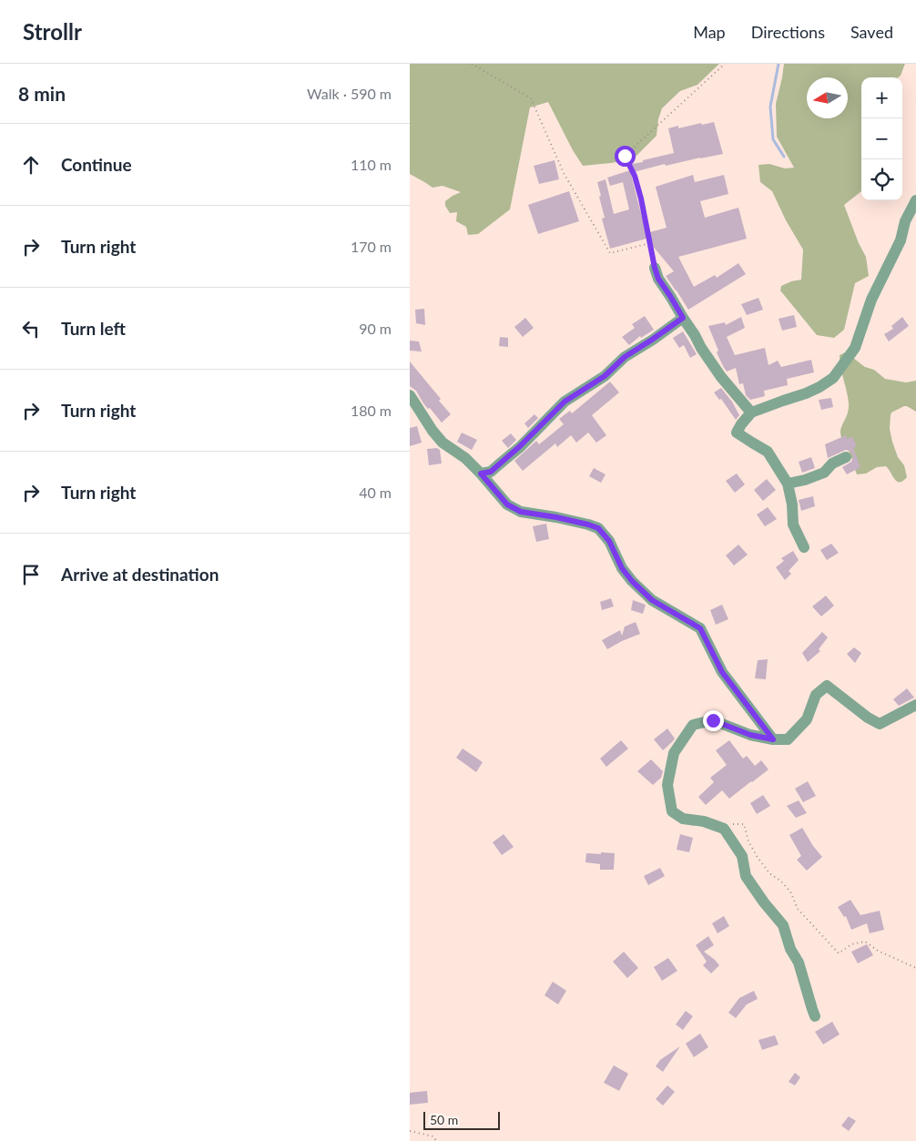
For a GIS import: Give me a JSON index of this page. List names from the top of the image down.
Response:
{
  "scale_bar": "50 m",
  "north": "left",
  "page": {
    "header": "Strollr",
    "nav": ["Map", "Directions", "Saved"],
    "heading": ["8 min", "Walk · 590 m"],
    "map_buttons": ["+", "−"],
    "list": [
      ["Continue", "110 m"],
      ["Turn right", "170 m"],
      ["Turn left", "90 m"],
      ["Turn right", "180 m"],
      ["Turn right", "40 m"],
      "Arrive at destination"
    ],
    "scale": "50 m"
  }
}
